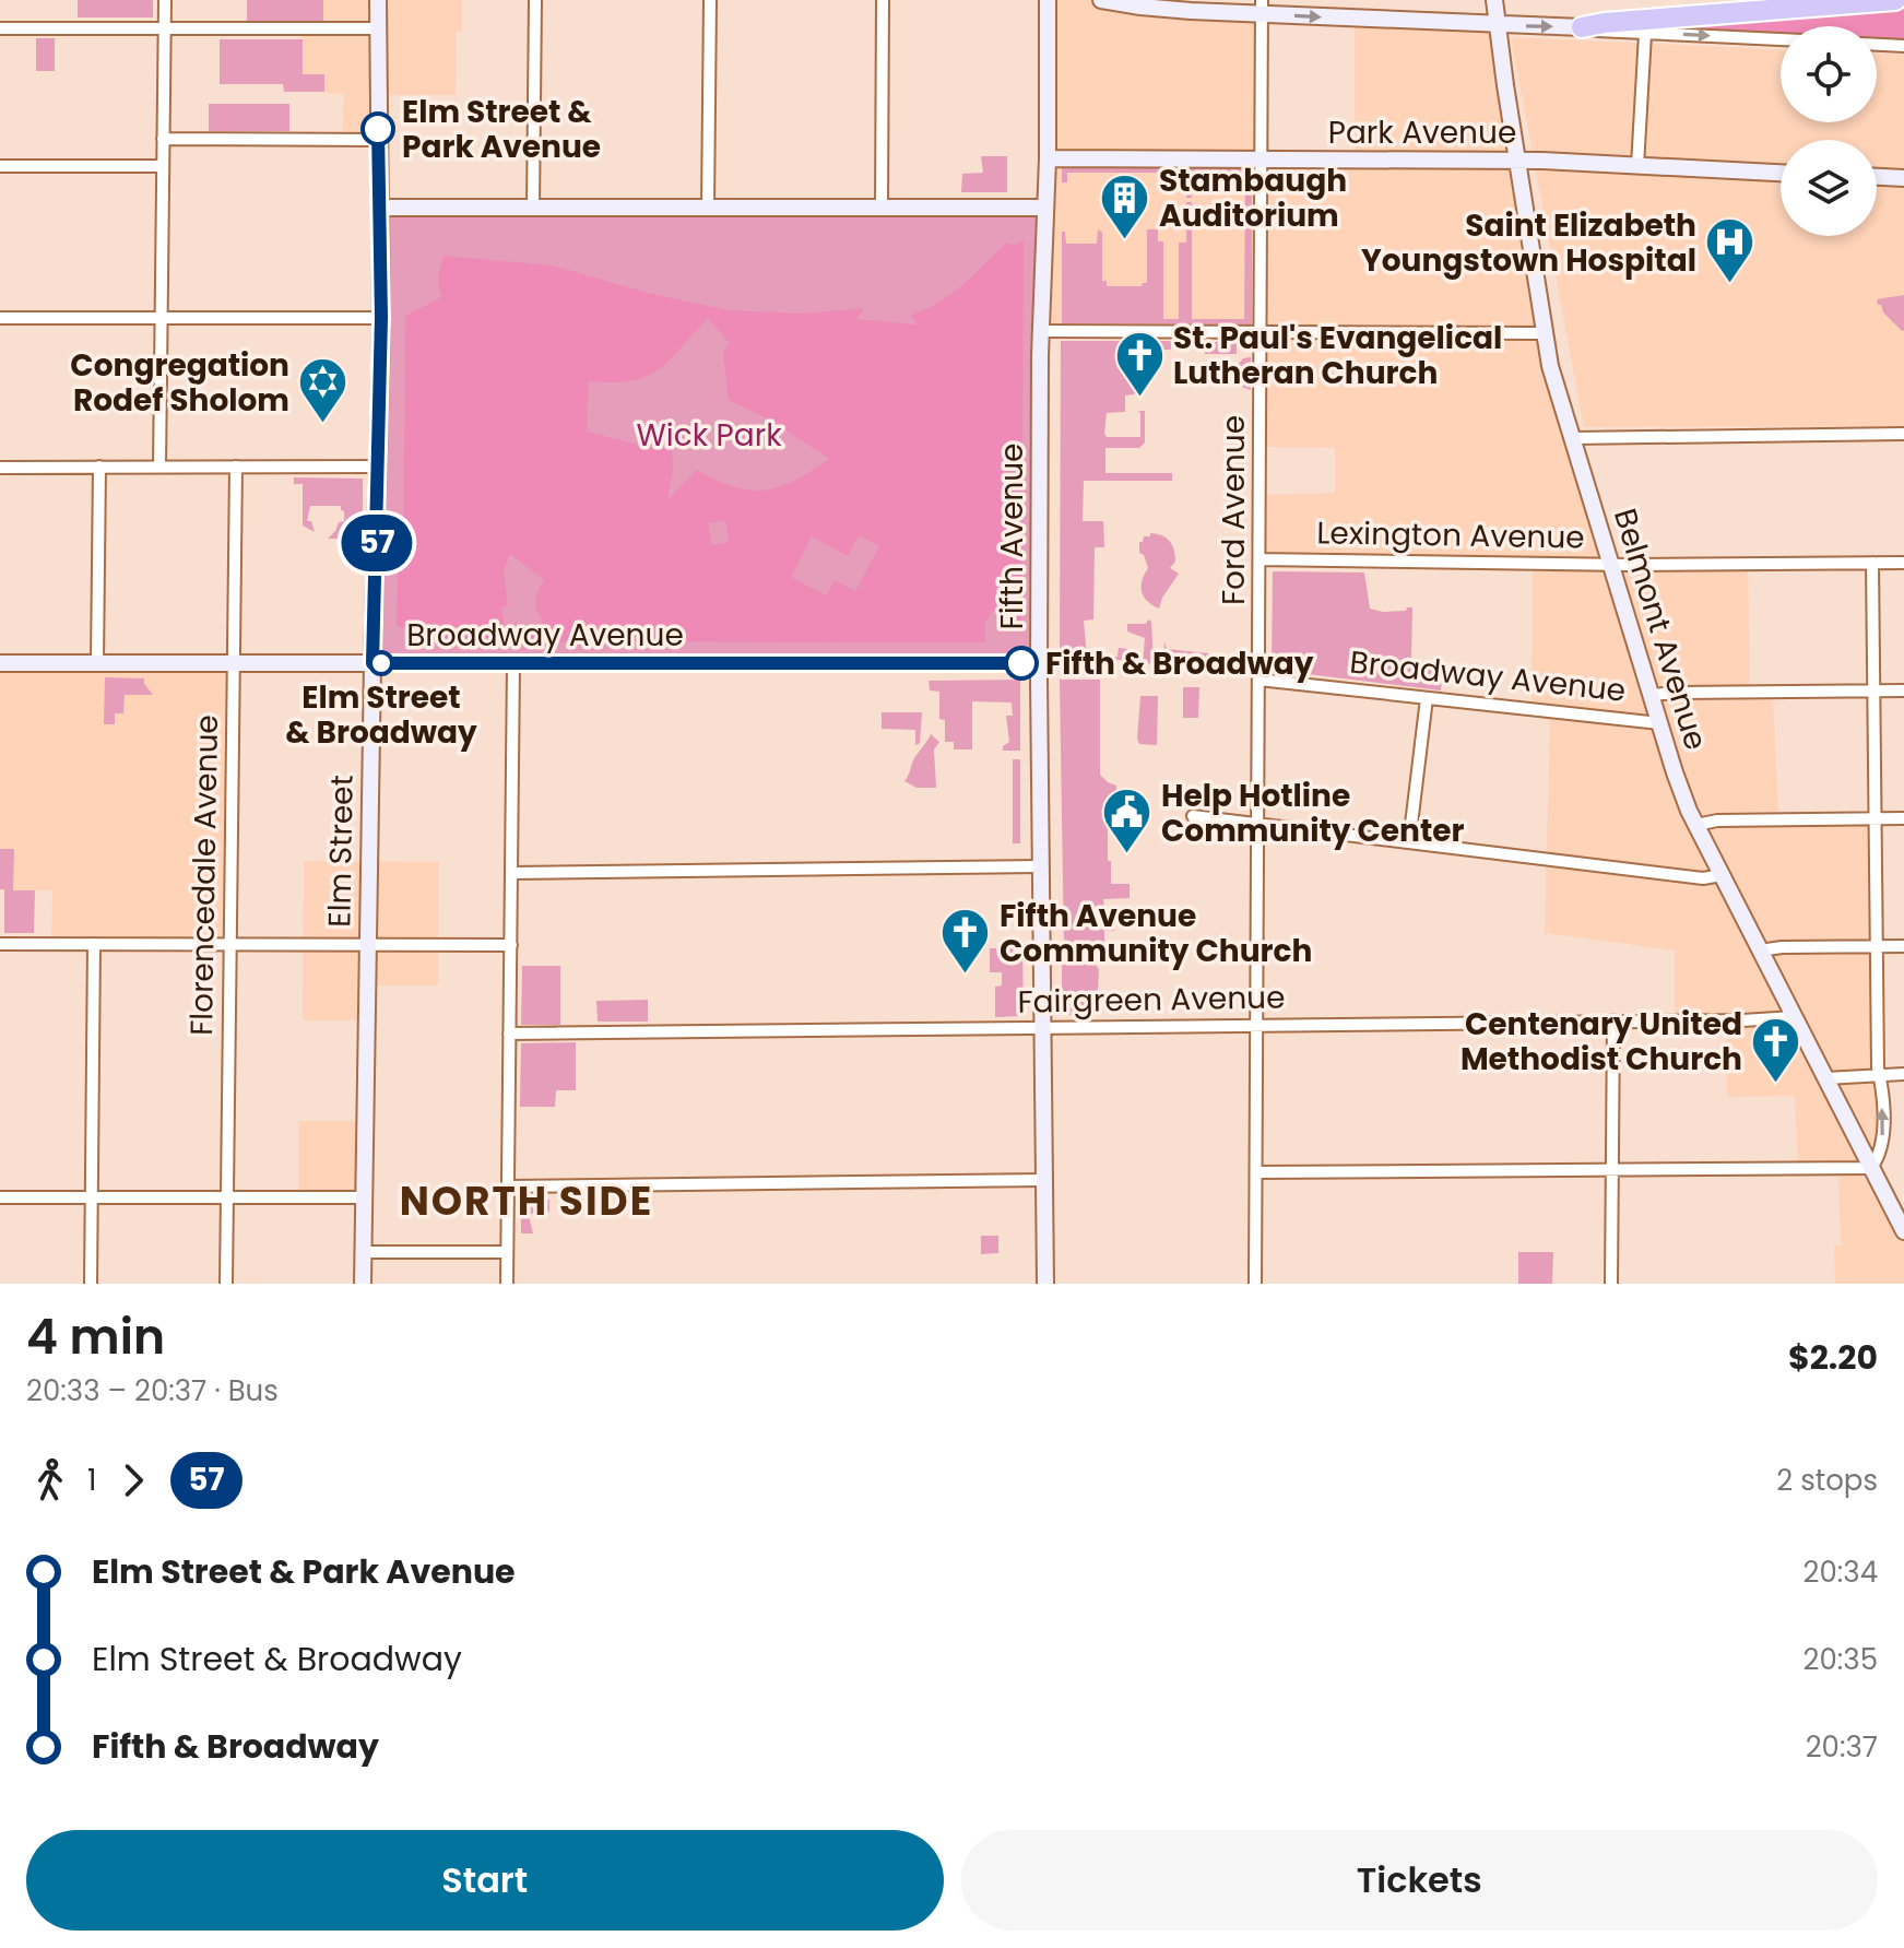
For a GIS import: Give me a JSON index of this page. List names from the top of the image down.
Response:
{
  "streets": {
    "street": [
      "Park Avenue",
      "Ford Avenue",
      "Lexington Avenue",
      "Fifth Avenue",
      "Belmont Avenue",
      "Broadway Avenue",
      "Elm Street",
      "Florencedale Avenue",
      "Fairgreen Avenue"
    ]
  },
  "crossings": [
    ["Park Avenue", "Ford Avenue"],
    ["Park Avenue", "Fifth Avenue"],
    ["Park Avenue", "Belmont Avenue"],
    ["Ford Avenue", "Lexington Avenue"],
    ["Ford Avenue", "Broadway Avenue"],
    ["Ford Avenue", "Fairgreen Avenue"],
    ["Lexington Avenue", "Belmont Avenue"],
    ["Fifth Avenue", "Broadway Avenue"],
    ["Fifth Avenue", "Fairgreen Avenue"],
    ["Belmont Avenue", "Broadway Avenue"],
    ["Belmont Avenue", "Fairgreen Avenue"],
    ["Broadway Avenue", "Elm Street"],
    ["Broadway Avenue", "Florencedale Avenue"]
  ],
  "districts": ["NORTH SIDE"],
  "parks": ["Wick Park"],
  "places": {
    "other": ["Elm Street & Park Avenue", "Elm Street & Broadway", "Fifth & Broadway"],
    "building": ["Stambaugh Auditorium"],
    "hospital": ["Saint Elizabeth Youngstown Hospital"],
    "church": ["St. Paul's Evangelical Lutheran Church", "Fifth Avenue Community Church", "Centenary United Methodist Church"],
    "synagogue": ["Congregation Rodef Sholom"],
    "public building": ["Help Hotline Community Center"]
  },
  "lines": ["bus line 57"],
  "page": {
    "on_map": "57",
    "heading": ["4 min", "20:33 – 20:37 · Bus", "$2.20"],
    "legs": ["1", "57", "2 stops"],
    "list": [
      {
        "name": "Elm Street & Park Avenue",
        "value": "20:34"
      },
      {
        "name": "Elm Street & Broadway",
        "value": "20:35"
      },
      {
        "name": "Fifth & Broadway",
        "value": "20:37"
      }
    ],
    "buttons": ["Start", "Tickets"]
  }
}
